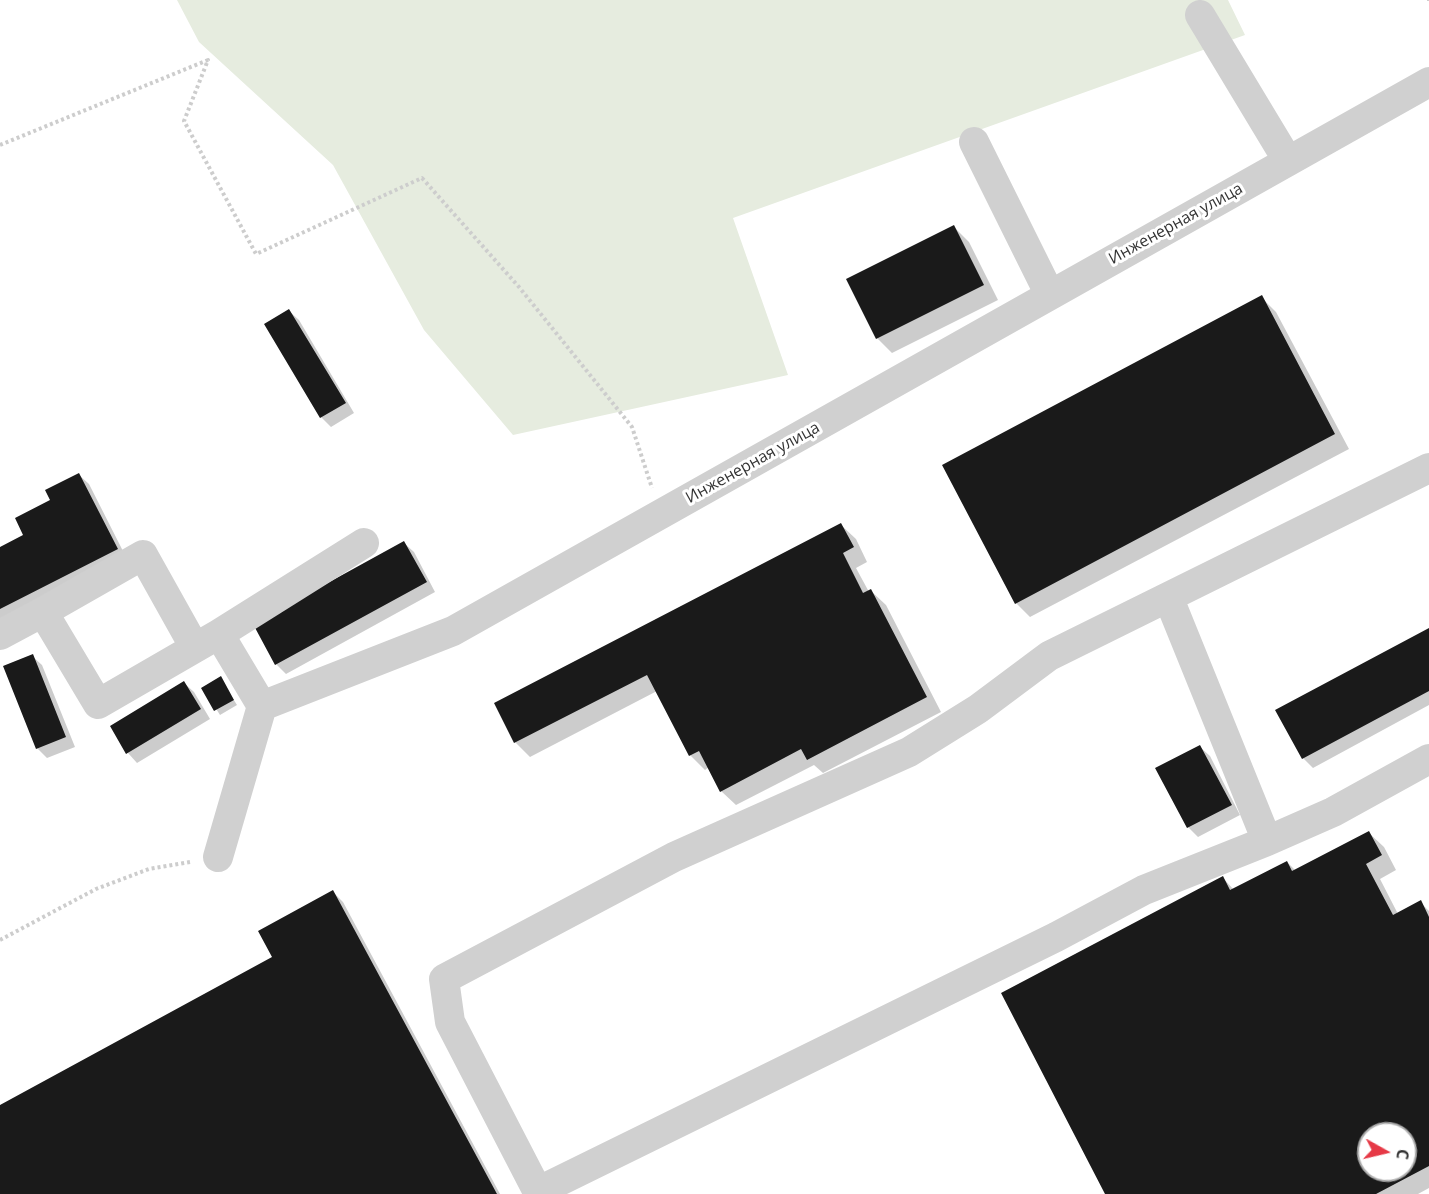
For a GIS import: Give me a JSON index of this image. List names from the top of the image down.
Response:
{
  "streets": {
    "street": ["Инженерная улица"]
  },
  "north": "right"
}
